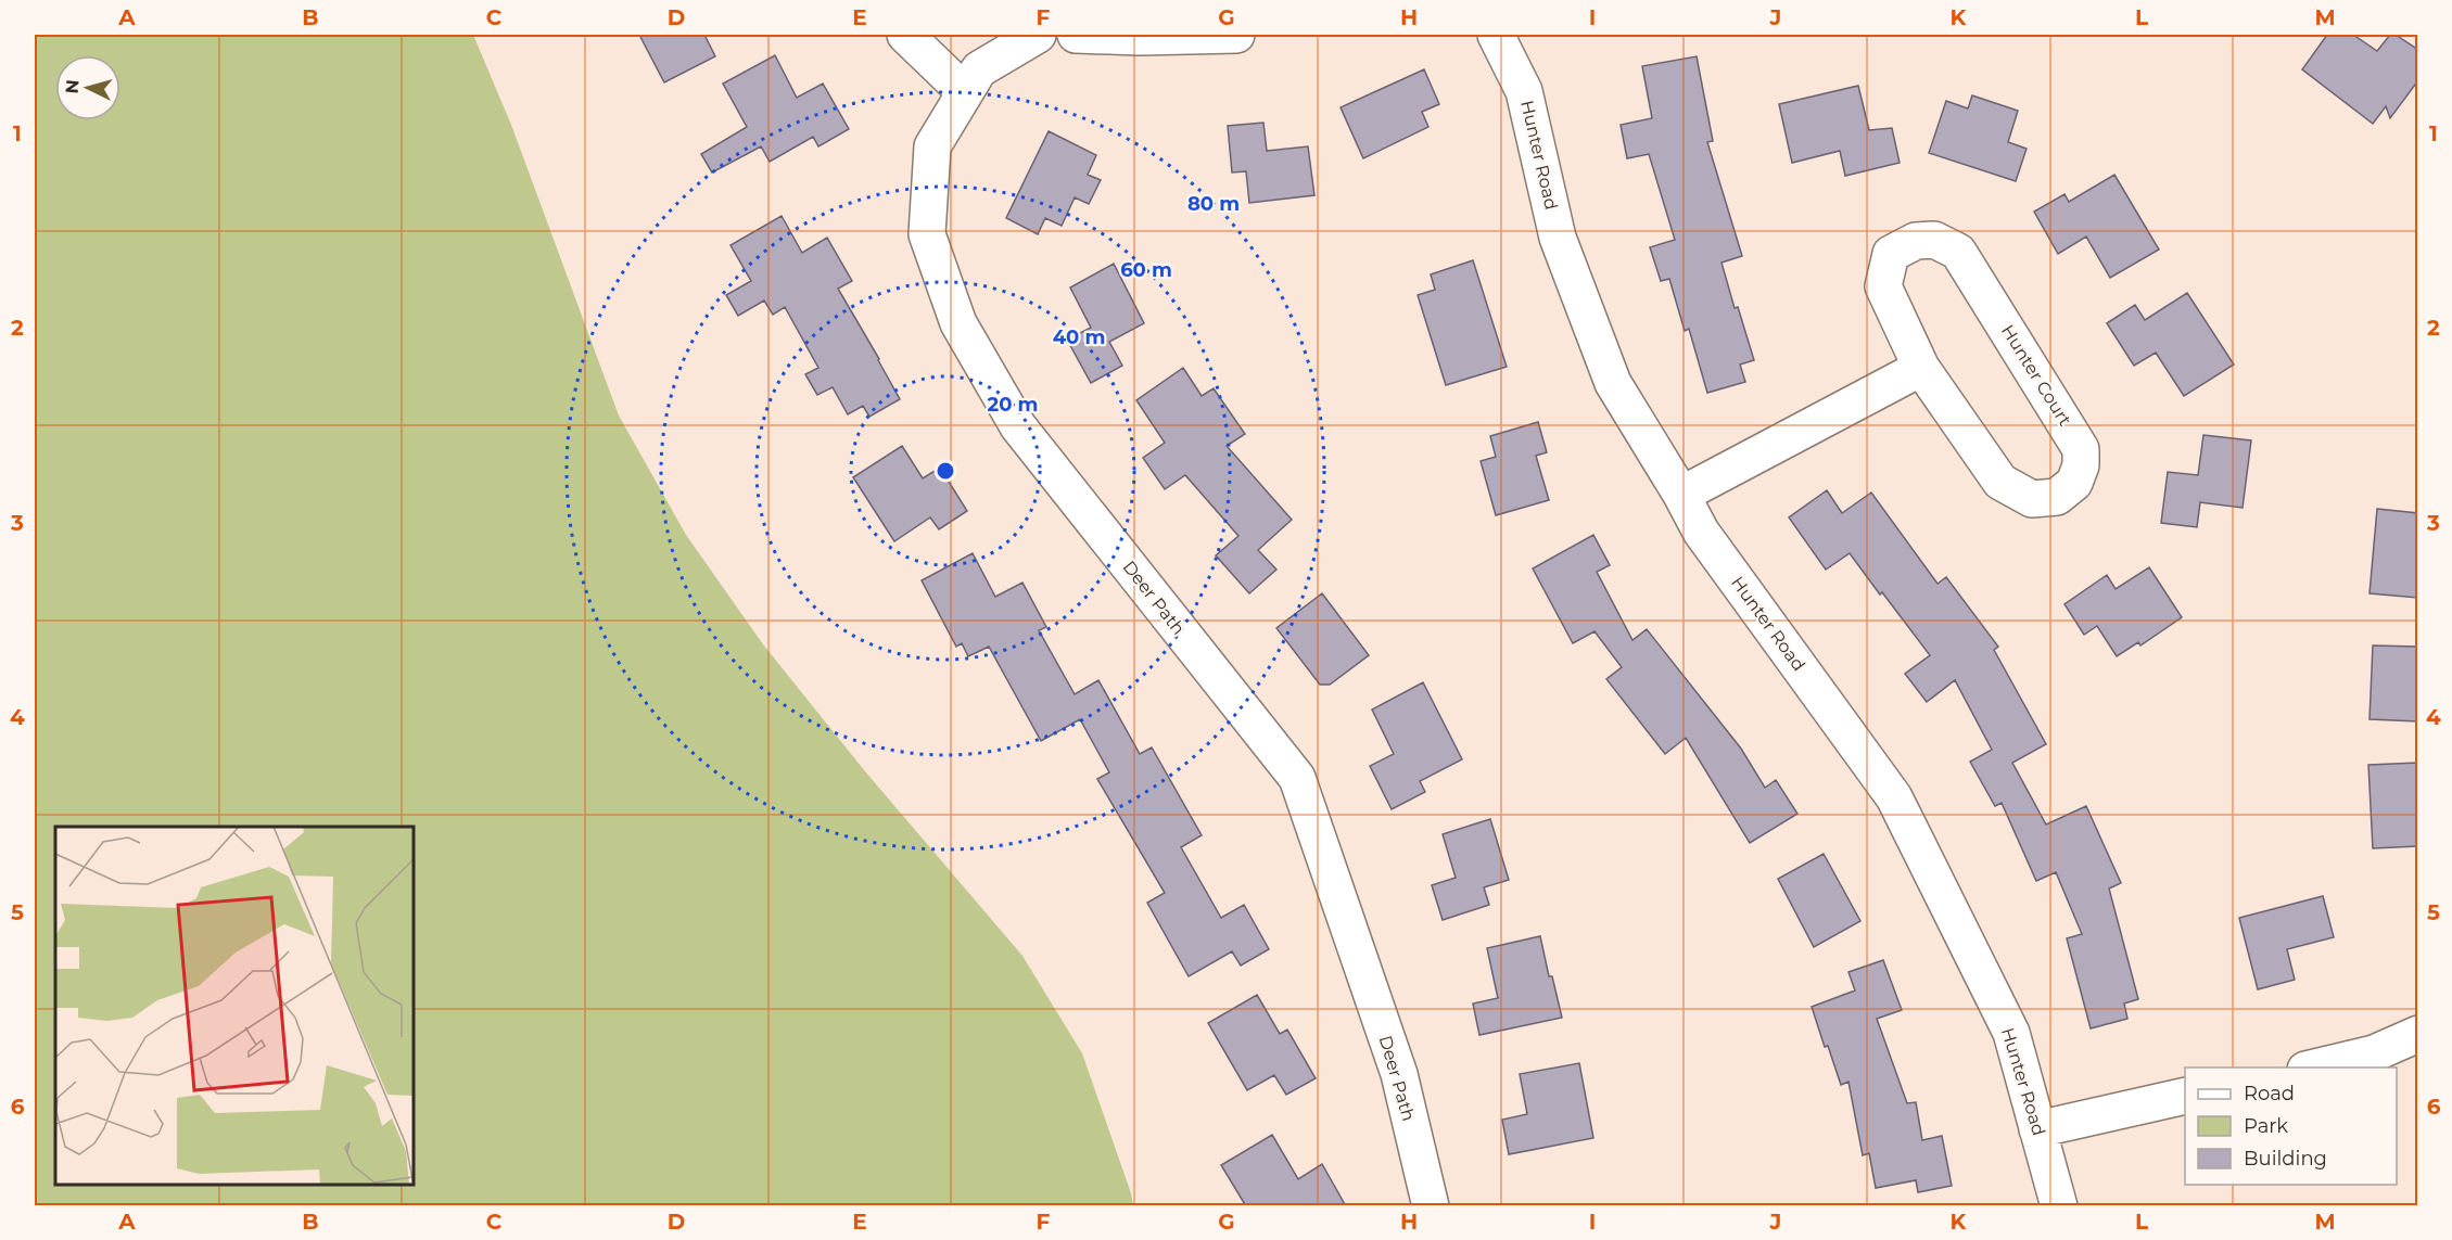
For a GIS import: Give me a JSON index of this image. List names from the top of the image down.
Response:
{
  "streets": {
    "street": ["Hunter Road", "Hunter Court", "Deer Path"]
  },
  "legend": ["Road", "Park", "Building"],
  "north": "left",
  "grid": {
    "columns": [
      "A",
      "B",
      "C",
      "D",
      "E",
      "F",
      "G",
      "H",
      "I",
      "J",
      "K",
      "L",
      "M"
    ],
    "rows": [
      "1",
      "2",
      "3",
      "4",
      "5",
      "6"
    ]
  },
  "rings": [
    "80 m",
    "60 m",
    "40 m",
    "20 m"
  ]
}
